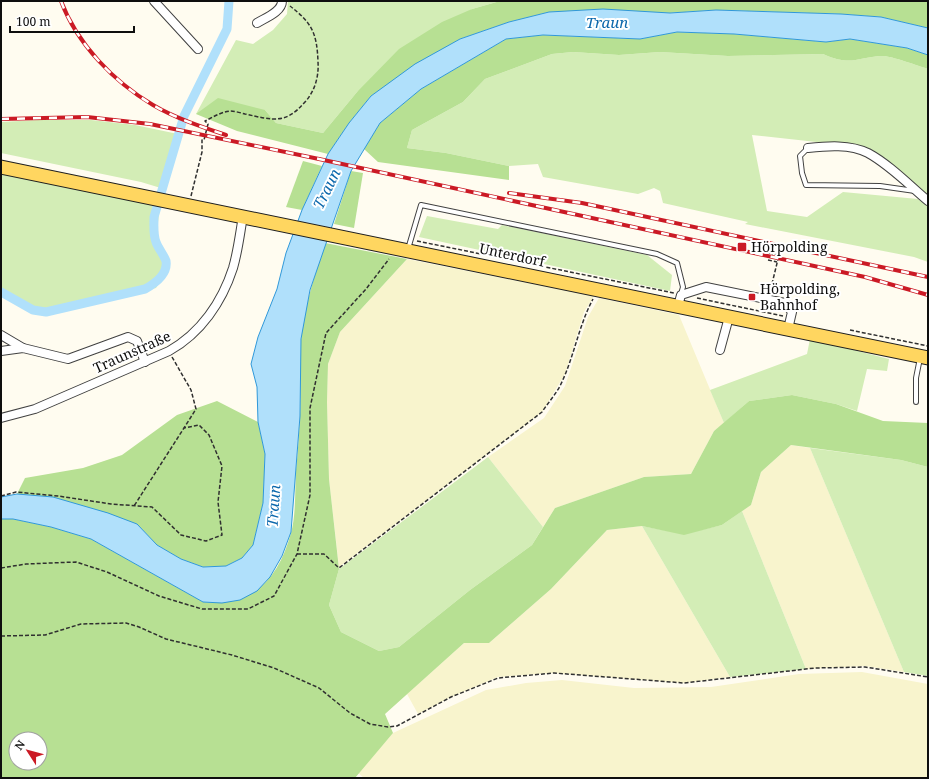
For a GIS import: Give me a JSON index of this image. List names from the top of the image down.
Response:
{
  "streets": {
    "main road": ["Unterdorf"],
    "street": ["Traunstraße"]
  },
  "crossings": [
    ["Unterdorf", "Traunstraße"]
  ],
  "water": ["Traun"],
  "places": {
    "transit": ["Hörpolding", "Hörpolding, Bahnhof"]
  },
  "scale_bar": "100 m",
  "north": "top left"
}
